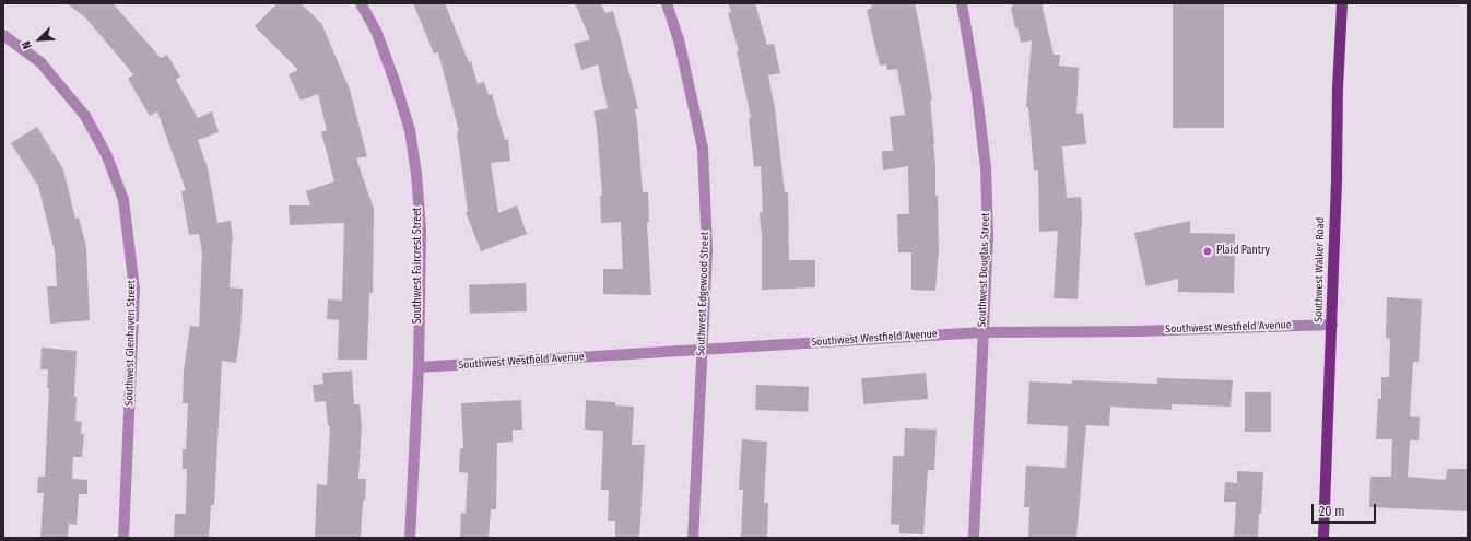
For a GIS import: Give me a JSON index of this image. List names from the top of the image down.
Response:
{
  "streets": {
    "main road": ["Southwest Walker Road"],
    "street": [
      "Southwest Faircrest Street",
      "Southwest Douglas Street",
      "Southwest Edgewood Street",
      "Southwest Westfield Avenue",
      "Southwest Glenhaven Street"
    ]
  },
  "crossings": [
    ["Southwest Faircrest Street", "Southwest Westfield Avenue"],
    ["Southwest Douglas Street", "Southwest Westfield Avenue"],
    ["Southwest Walker Road", "Southwest Westfield Avenue"],
    ["Southwest Edgewood Street", "Southwest Westfield Avenue"]
  ],
  "places": ["Plaid Pantry"],
  "scale_bar": "20 m",
  "north": "bottom left"
}
